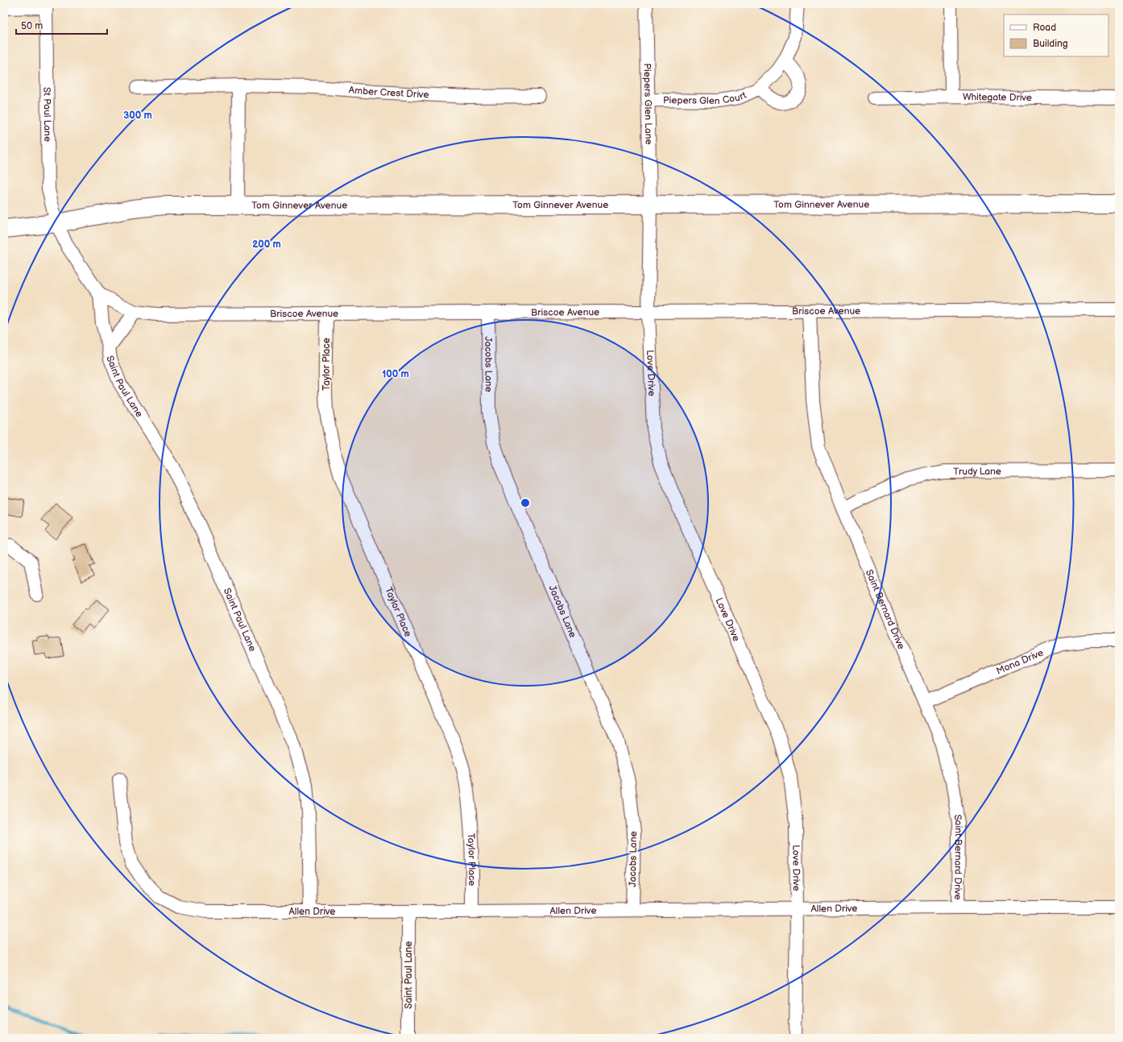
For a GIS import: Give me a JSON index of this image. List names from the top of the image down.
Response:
{
  "streets": {
    "main road": ["Tom Ginnever Avenue"],
    "street": [
      "Amber Crest Drive",
      "Piepers Glen Court",
      "Whitegate Drive",
      "Piepers Glen Lane",
      "St Paul Lane",
      "Briscoe Avenue",
      "Taylor Place",
      "Jacobs Lane",
      "Love Drive",
      "Saint Paul Lane",
      "Trudy Lane",
      "Saint Bernard Drive",
      "Mona Drive",
      "Allen Drive"
    ]
  },
  "crossings": [
    ["Piepers Glen Court", "Piepers Glen Lane"],
    ["Piepers Glen Lane", "Tom Ginnever Avenue"],
    ["Piepers Glen Lane", "Love Drive"],
    ["St Paul Lane", "Tom Ginnever Avenue"],
    ["Tom Ginnever Avenue", "Love Drive"],
    ["Briscoe Avenue", "Taylor Place"],
    ["Briscoe Avenue", "Jacobs Lane"],
    ["Briscoe Avenue", "Love Drive"],
    ["Briscoe Avenue", "Saint Bernard Drive"],
    ["Taylor Place", "Allen Drive"],
    ["Jacobs Lane", "Allen Drive"],
    ["Love Drive", "Allen Drive"],
    ["Saint Paul Lane", "Allen Drive"],
    ["Trudy Lane", "Saint Bernard Drive"],
    ["Saint Bernard Drive", "Mona Drive"],
    ["Saint Bernard Drive", "Allen Drive"]
  ],
  "legend": ["Road", "Building"],
  "scale_bar": "50 m",
  "rings": ["300 m", "200 m", "100 m"]
}
